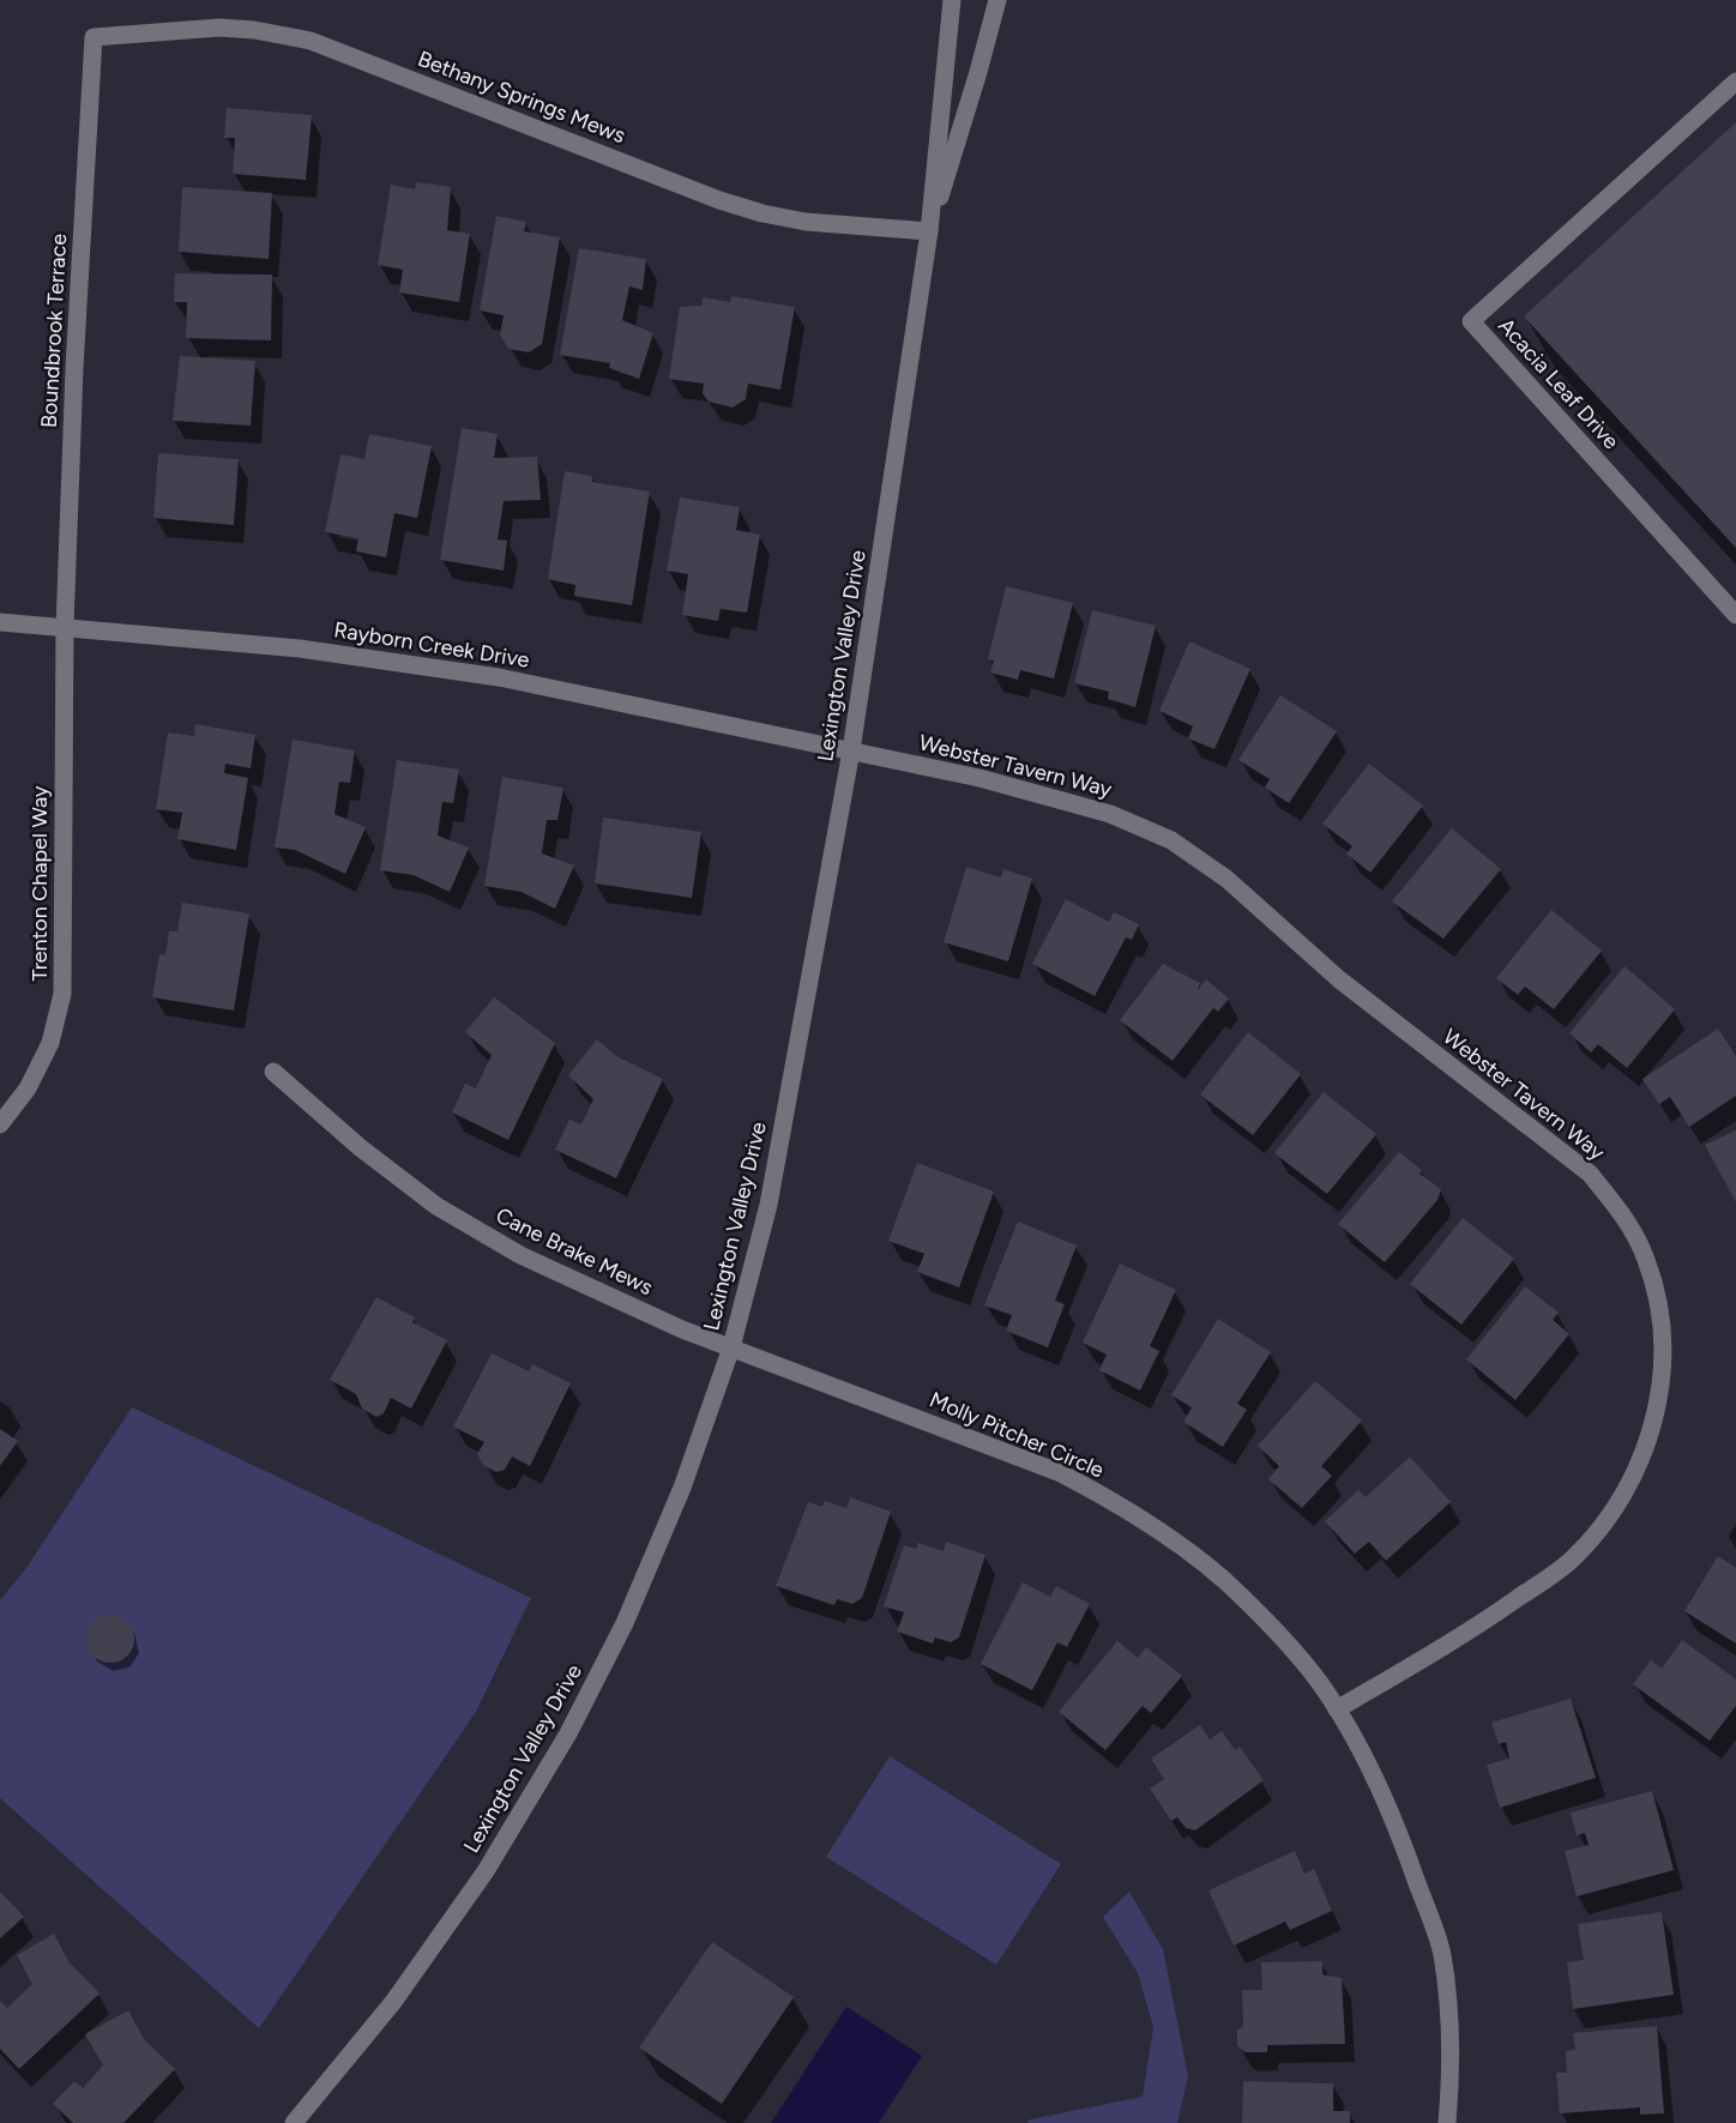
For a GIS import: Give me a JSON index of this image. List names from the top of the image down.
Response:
{
  "streets": {
    "street": [
      "Bethany Springs Mews",
      "Boundbrook Terrace",
      "Acacia Leaf Drive",
      "Rayborn Creek Drive",
      "Lexington Valley Drive",
      "Webster Tavern Way",
      "Trenton Chapel Way",
      "Cane Brake Mews",
      "Molly Pitcher Circle"
    ]
  },
  "crossings": [
    ["Bethany Springs Mews", "Boundbrook Terrace"],
    ["Bethany Springs Mews", "Lexington Valley Drive"],
    ["Boundbrook Terrace", "Rayborn Creek Drive"],
    ["Boundbrook Terrace", "Trenton Chapel Way"],
    ["Rayborn Creek Drive", "Lexington Valley Drive"],
    ["Rayborn Creek Drive", "Webster Tavern Way"],
    ["Rayborn Creek Drive", "Trenton Chapel Way"],
    ["Lexington Valley Drive", "Webster Tavern Way"],
    ["Lexington Valley Drive", "Cane Brake Mews"],
    ["Lexington Valley Drive", "Molly Pitcher Circle"],
    ["Webster Tavern Way", "Molly Pitcher Circle"],
    ["Cane Brake Mews", "Molly Pitcher Circle"]
  ]
}
